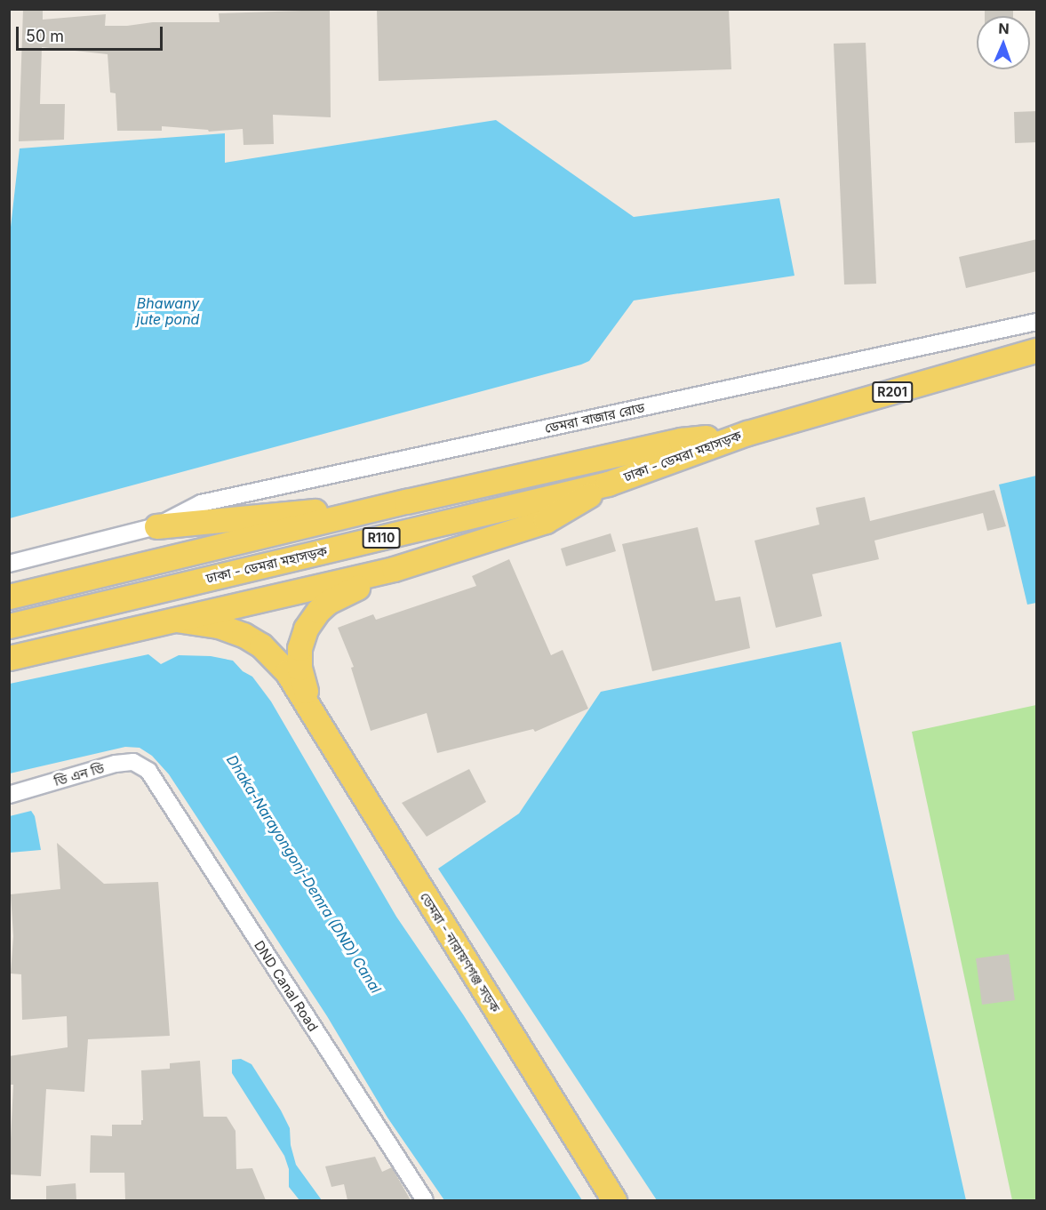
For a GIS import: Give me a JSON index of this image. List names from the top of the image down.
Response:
{
  "streets": {
    "main road": [
      "R201",
      "ঢাকা - ডেমরা মহাসড়ক",
      "R110",
      "ডেমরা - নারায়ণগঞ্জ সড়ক"
    ],
    "street": ["ডেমরা বাজার রোড", "ডি এন ডি", "DND Canal Road"]
  },
  "crossings": [
    ["R201", "ঢাকা - ডেমরা মহাসড়ক"],
    ["ডি এন ডি", "DND Canal Road"]
  ],
  "water": ["Bhawany jute pond", "Dhaka-Narayongonj-Demra (DND) Canal"],
  "scale_bar": "50 m",
  "north": "top"
}
